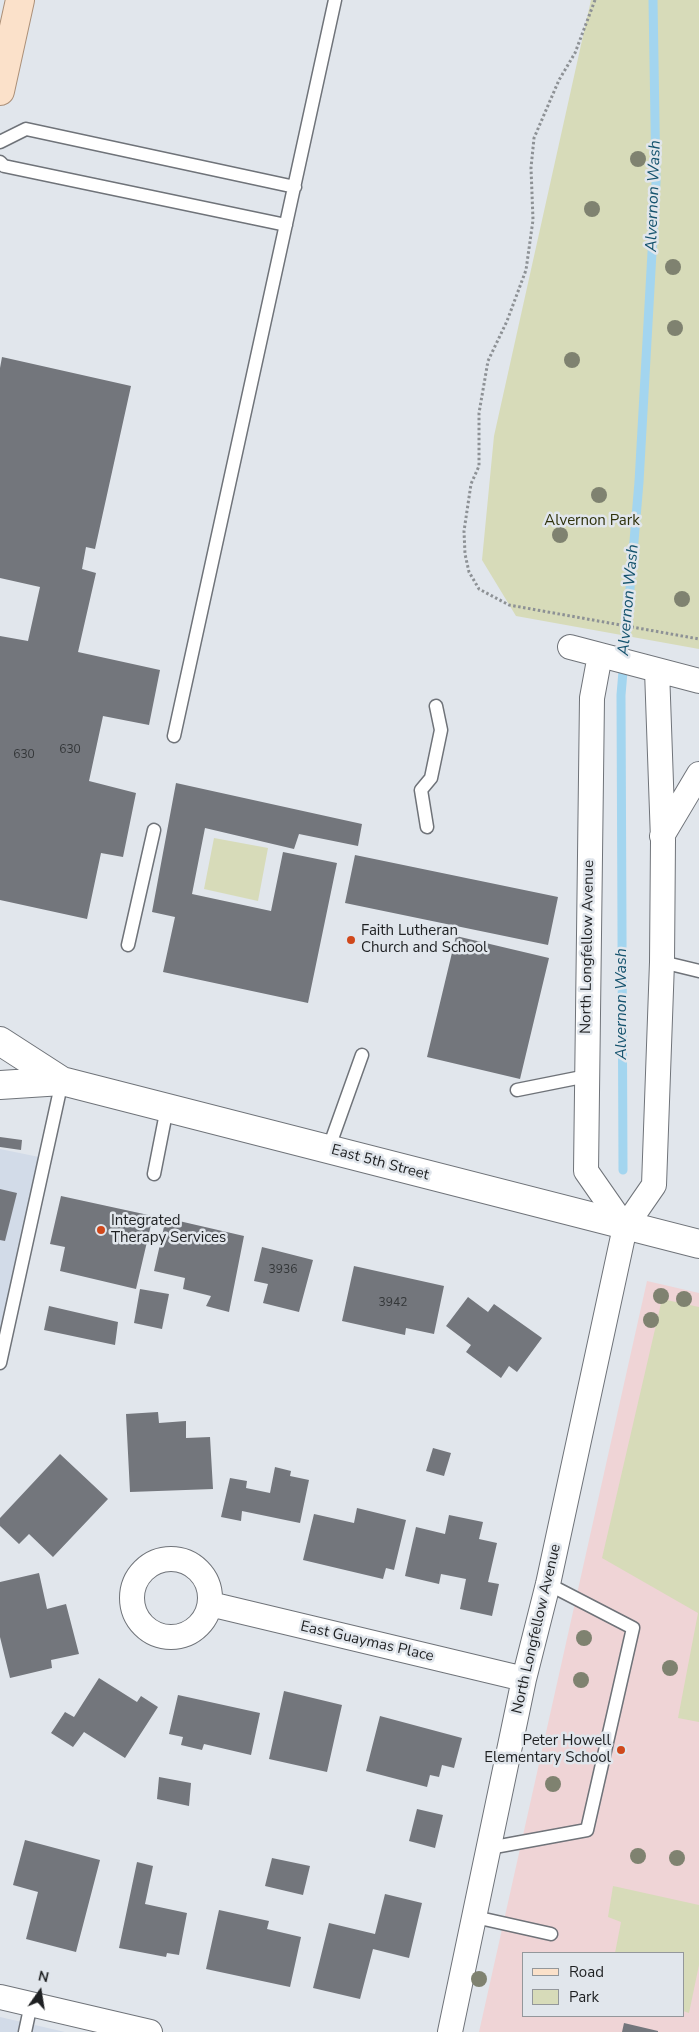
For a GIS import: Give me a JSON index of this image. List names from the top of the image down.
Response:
{
  "streets": {
    "street": ["North Longfellow Avenue", "East 5th Street", "East Guaymas Place"]
  },
  "crossings": [
    ["North Longfellow Avenue", "East 5th Street"],
    ["North Longfellow Avenue", "East Guaymas Place"]
  ],
  "water": ["Alvernon Wash"],
  "parks": ["Alvernon Park"],
  "places": ["Faith Lutheran Church and School", "Integrated Therapy Services", "Peter Howell Elementary School"],
  "house_numbers": [
    "630",
    "630",
    "3936",
    "3942"
  ],
  "legend": ["Road", "Park"],
  "north": "top"
}
